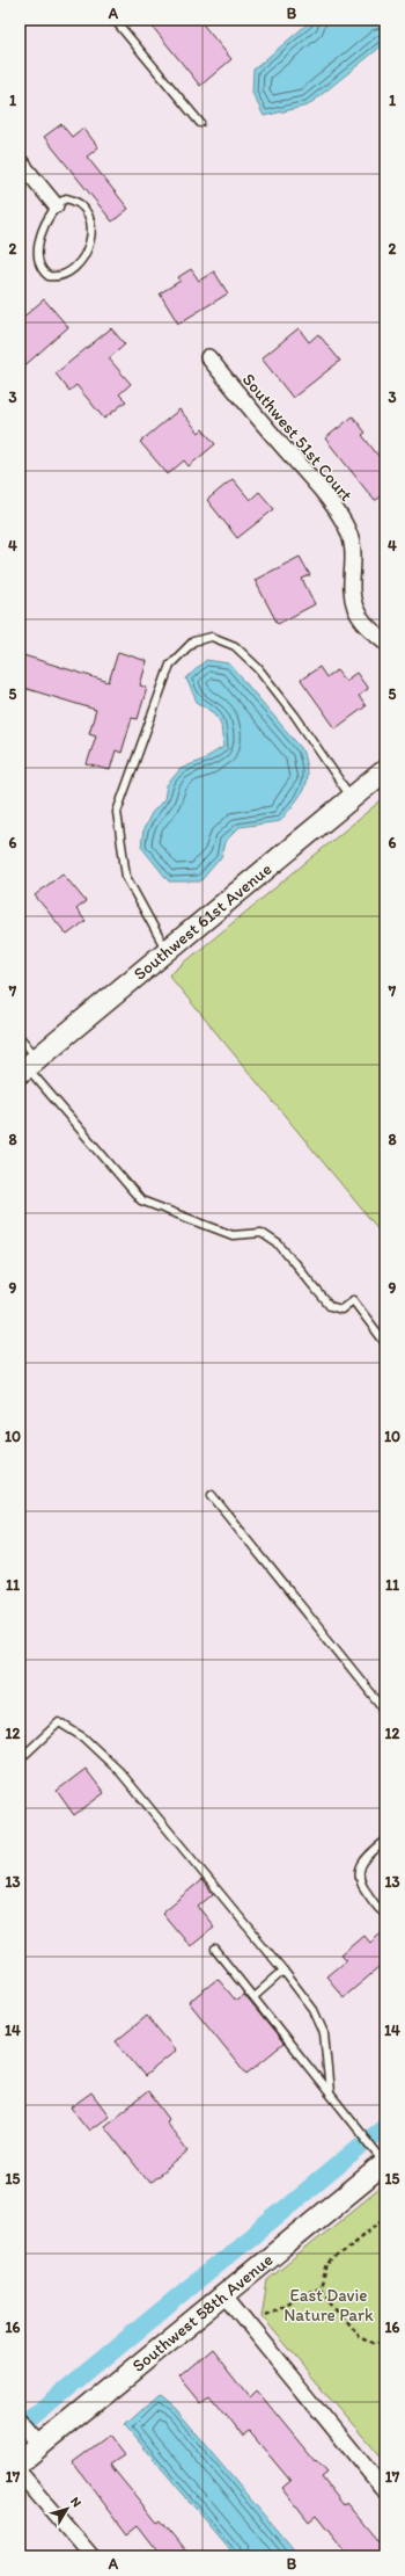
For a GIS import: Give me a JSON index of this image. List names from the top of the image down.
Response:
{
  "streets": {
    "street": ["Southwest 51st Court", "Southwest 61st Avenue", "Southwest 58th Avenue"]
  },
  "parks": ["East Davie Nature Park"],
  "north": "top right",
  "grid": {
    "columns": ["A", "B"],
    "rows": [
      "1",
      "2",
      "3",
      "4",
      "5",
      "6",
      "7",
      "8",
      "9",
      "10",
      "11",
      "12",
      "13",
      "14",
      "15",
      "16",
      "17"
    ]
  }
}
